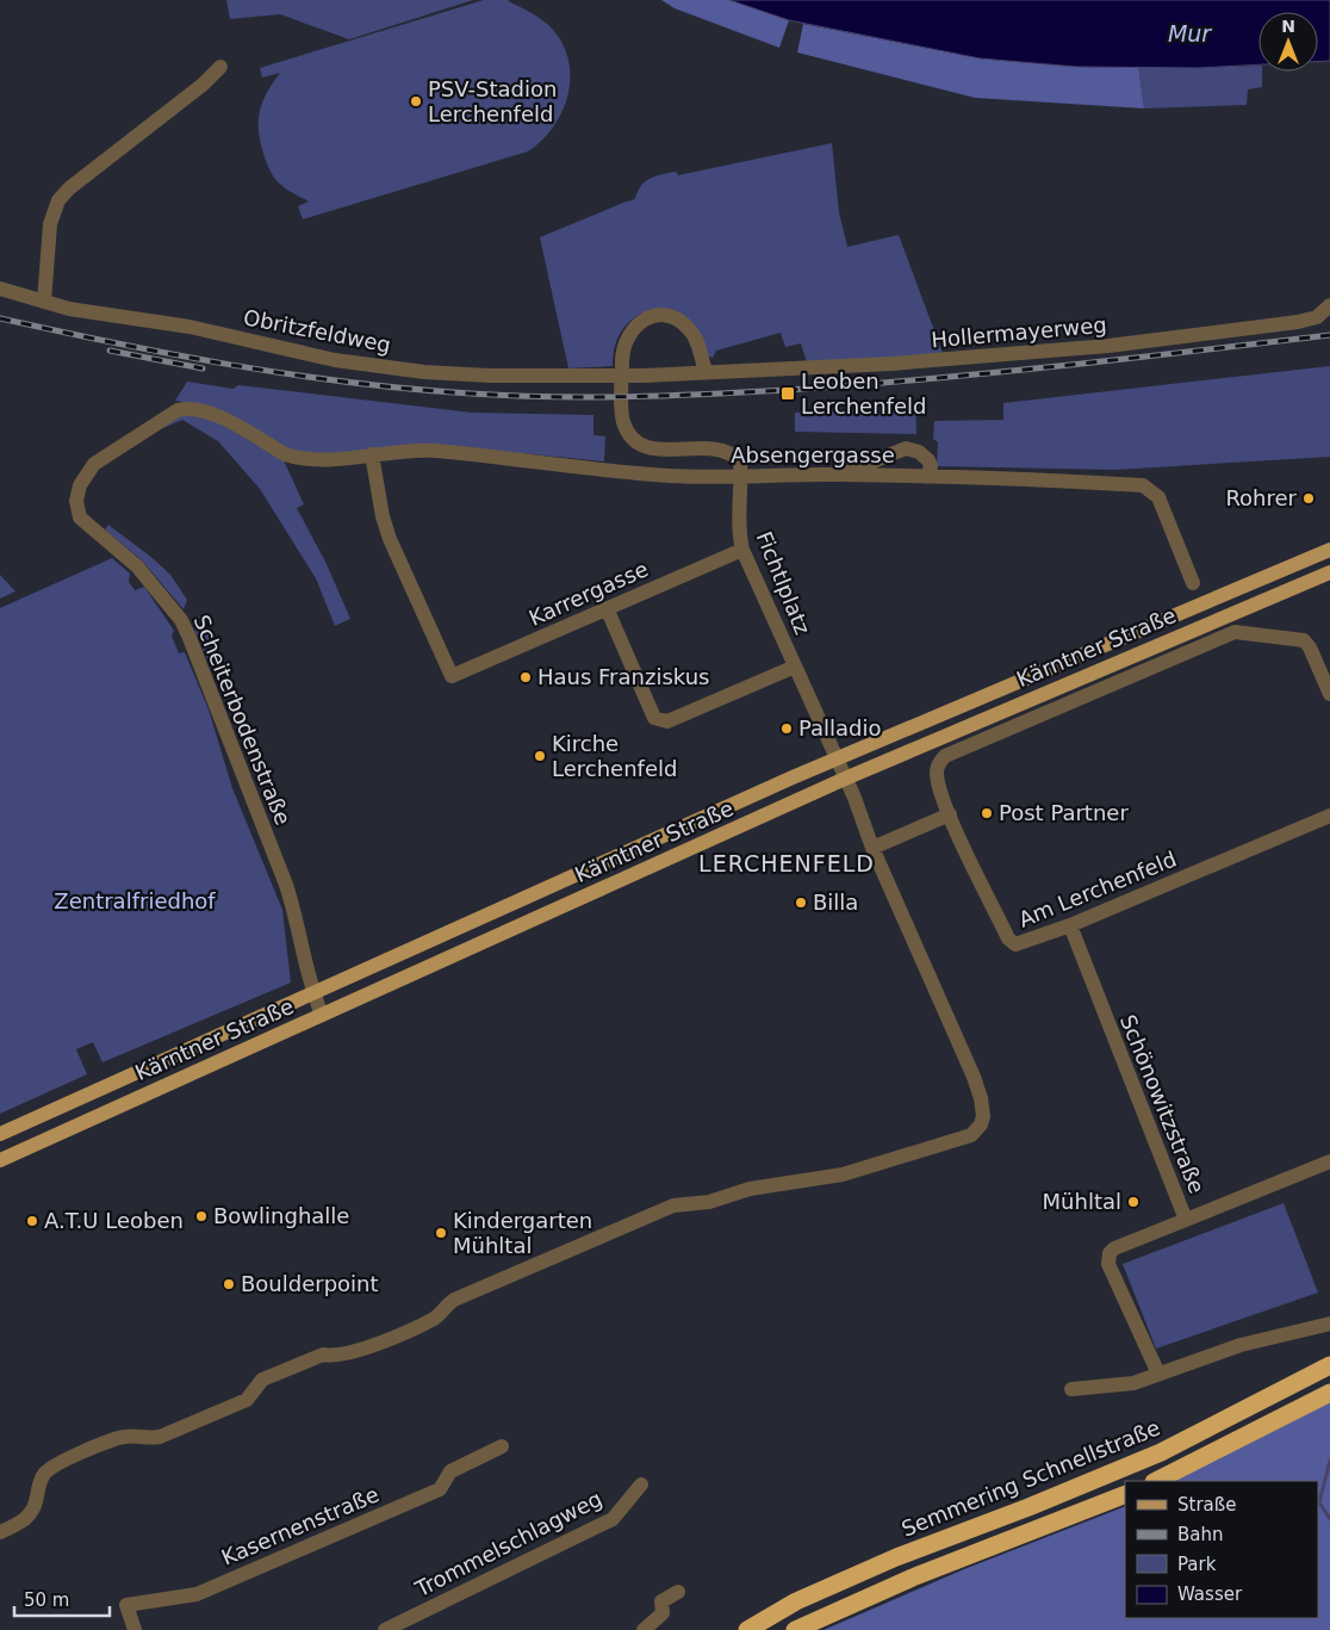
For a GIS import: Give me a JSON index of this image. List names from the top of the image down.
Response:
{
  "streets": {
    "highway": ["Semmering Schnellstraße"],
    "main road": ["Kärntner Straße"],
    "street": [
      "Obritzfeldweg",
      "Hollermayerweg",
      "Absengergasse",
      "Fichtlplatz",
      "Karrergasse",
      "Scheiterbodenstraße",
      "Am Lerchenfeld",
      "Schönowitzstraße",
      "Kasernenstraße",
      "Trommelschlagweg"
    ]
  },
  "crossings": [
    ["Obritzfeldweg", "Hollermayerweg"],
    ["Absengergasse", "Fichtlplatz"],
    ["Absengergasse", "Karrergasse"],
    ["Absengergasse", "Scheiterbodenstraße"],
    ["Fichtlplatz", "Karrergasse"],
    ["Fichtlplatz", "Kärntner Straße"],
    ["Karrergasse", "Scheiterbodenstraße"],
    ["Kärntner Straße", "Scheiterbodenstraße"],
    ["Am Lerchenfeld", "Schönowitzstraße"]
  ],
  "districts": ["LERCHENFELD"],
  "water": ["Mur"],
  "parks": ["Zentralfriedhof"],
  "places": {
    "other": [
      "PSV-Stadion Lerchenfeld",
      "Rohrer",
      "Haus Franziskus",
      "Palladio",
      "Kirche Lerchenfeld",
      "Post Partner",
      "Billa",
      "Mühltal",
      "Bowlinghalle",
      "A.T.U Leoben",
      "Kindergarten Mühltal",
      "Boulderpoint"
    ],
    "transit": ["Leoben Lerchenfeld"]
  },
  "legend": [
    "Straße",
    "Bahn",
    "Park",
    "Wasser"
  ],
  "scale_bar": "50 m",
  "north": "top"
}
